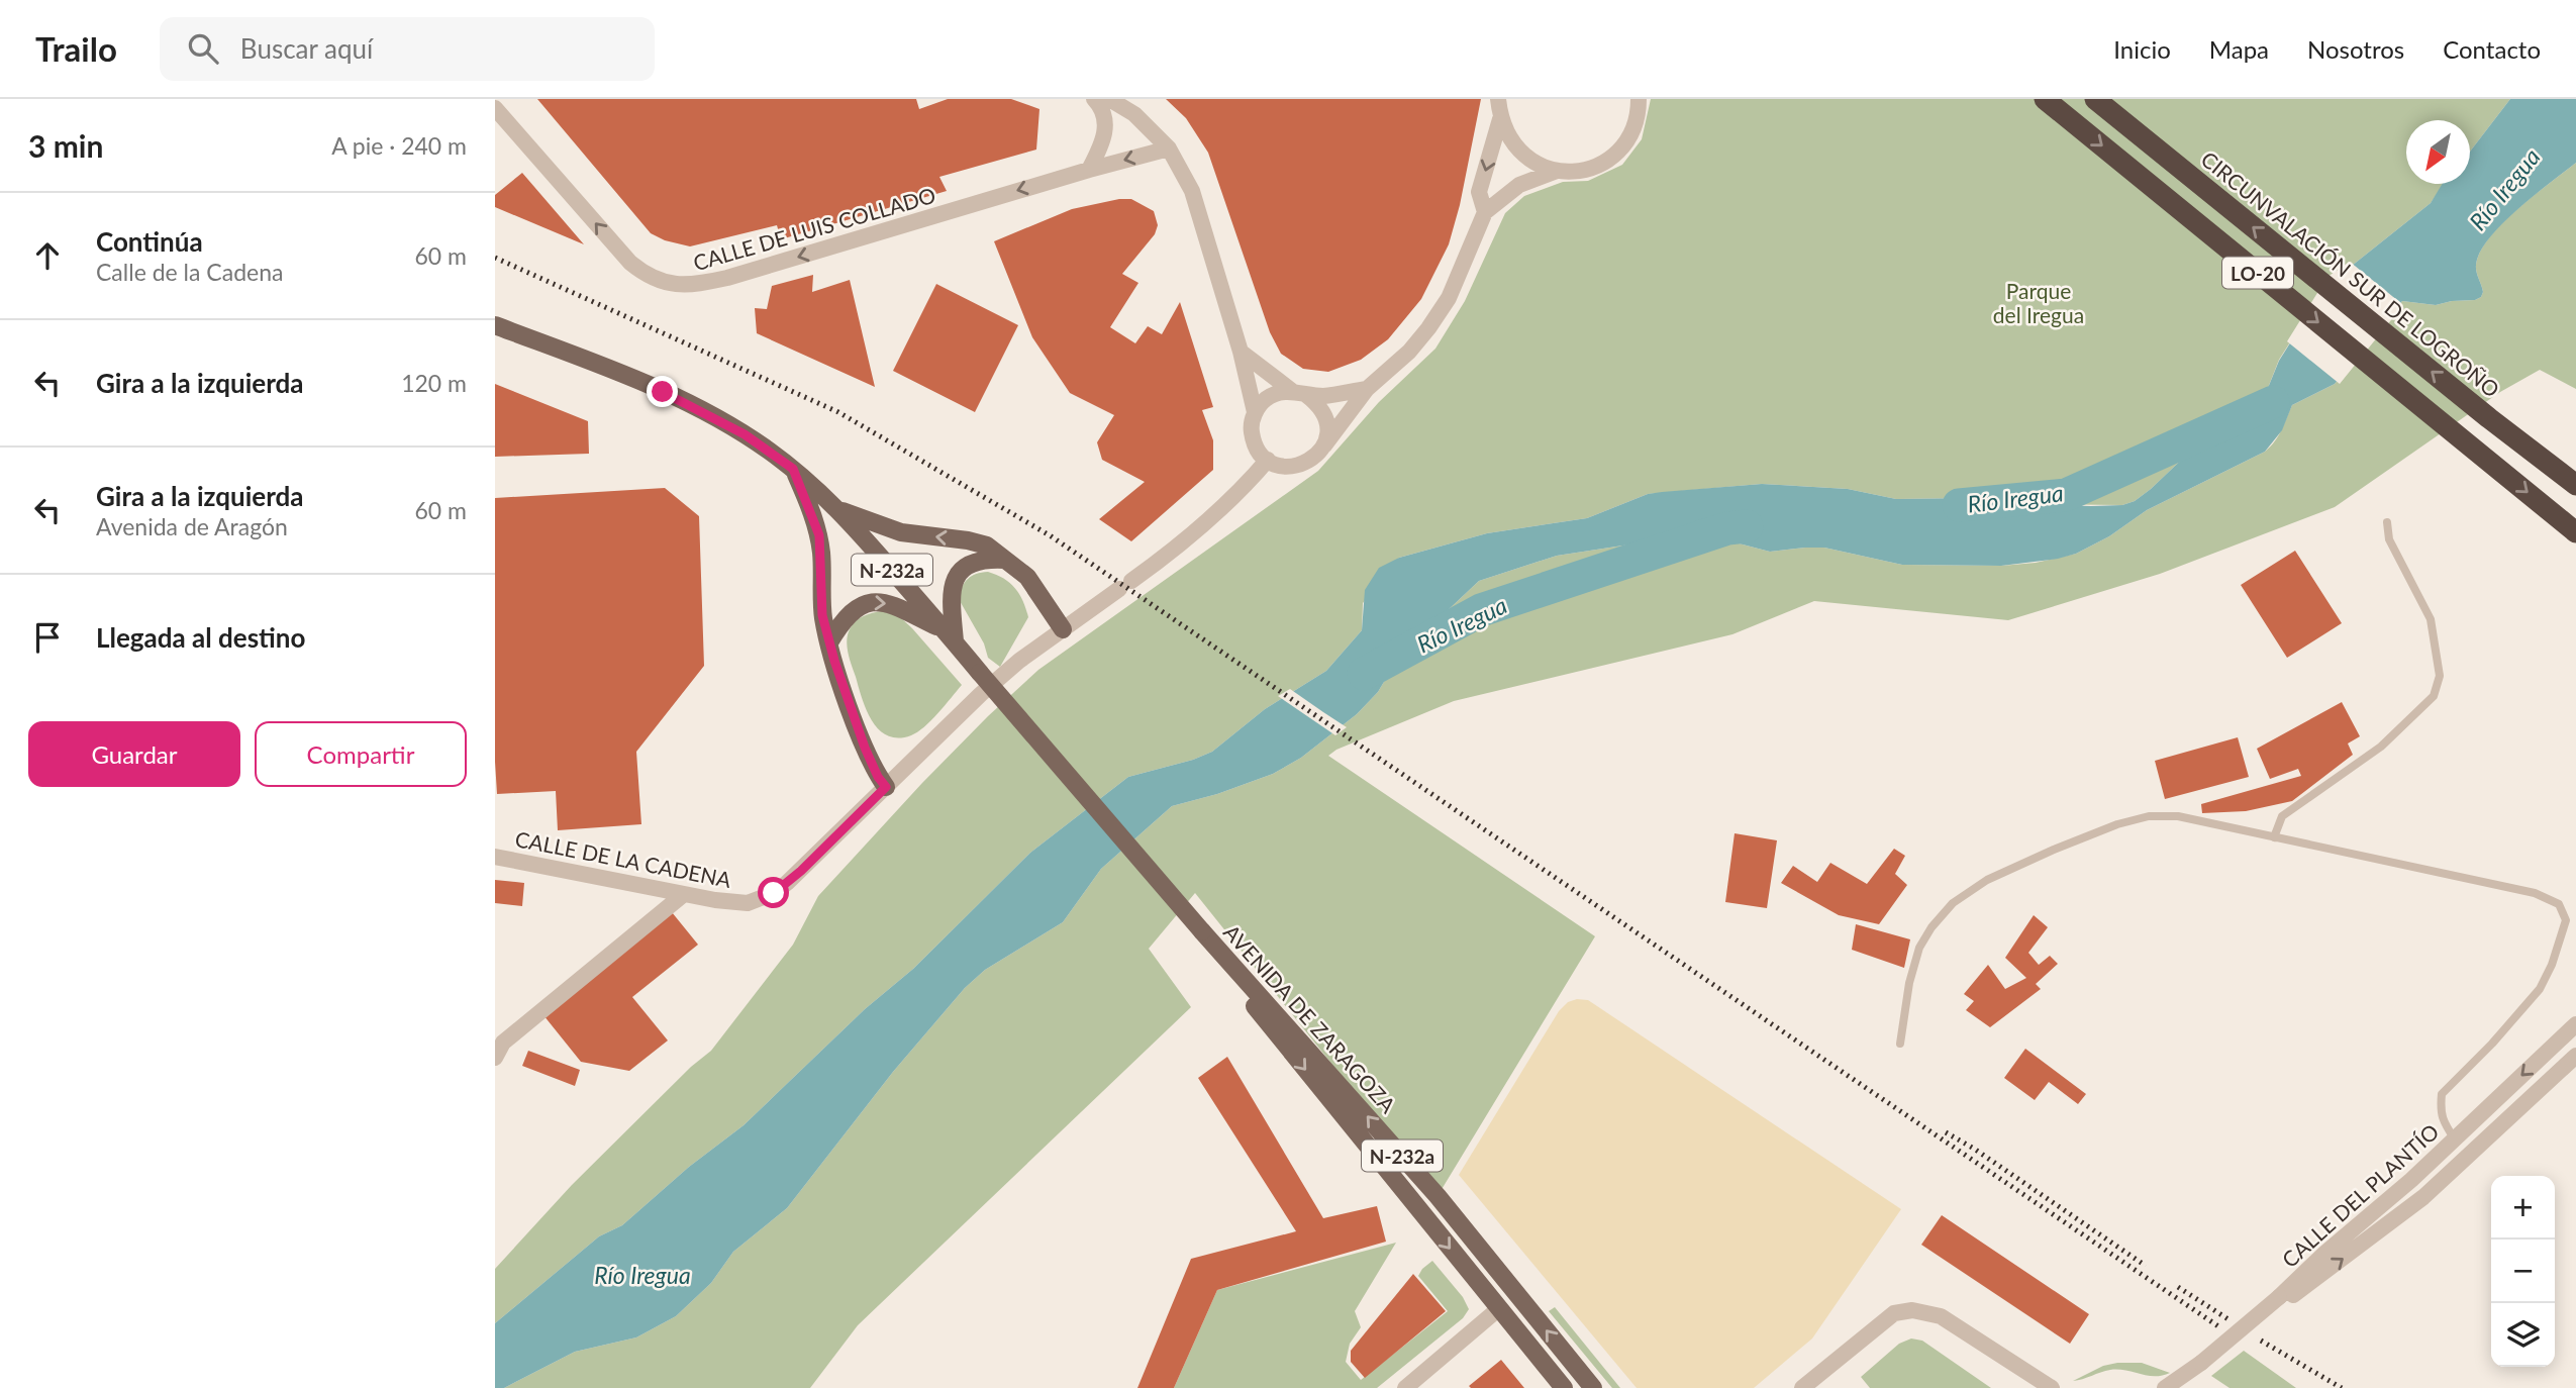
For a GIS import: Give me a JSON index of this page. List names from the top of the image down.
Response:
{
  "streets": {
    "highway": ["LO-20", "CIRCUNVALACIÓN SUR DE LOGROÑO"],
    "main road": ["N-232a", "AVENIDA DE ZARAGOZA"],
    "street": ["CALLE DE LUIS COLLADO", "CALLE DE LA CADENA", "CALLE DEL PLANTÍO"]
  },
  "crossings": [
    ["N-232a", "AVENIDA DE ZARAGOZA"]
  ],
  "one_way": ["CALLE DE LUIS COLLADO"],
  "water": ["Río Iregua"],
  "parks": ["Parque del Iregua"],
  "north": "bottom left",
  "page": {
    "header": "Trailo",
    "search": "Buscar aquí",
    "nav": [
      "Inicio",
      "Mapa",
      "Nosotros",
      "Contacto"
    ],
    "heading": ["3 min", "A pie · 240 m"],
    "list": [
      ["Continúa", "Calle de la Cadena", "60 m"],
      ["Gira a la izquierda", "120 m"],
      ["Gira a la izquierda", "Avenida de Aragón", "60 m"],
      "Llegada al destino"
    ],
    "buttons": ["Guardar", "Compartir"],
    "map_buttons": ["+", "−"]
  }
}
